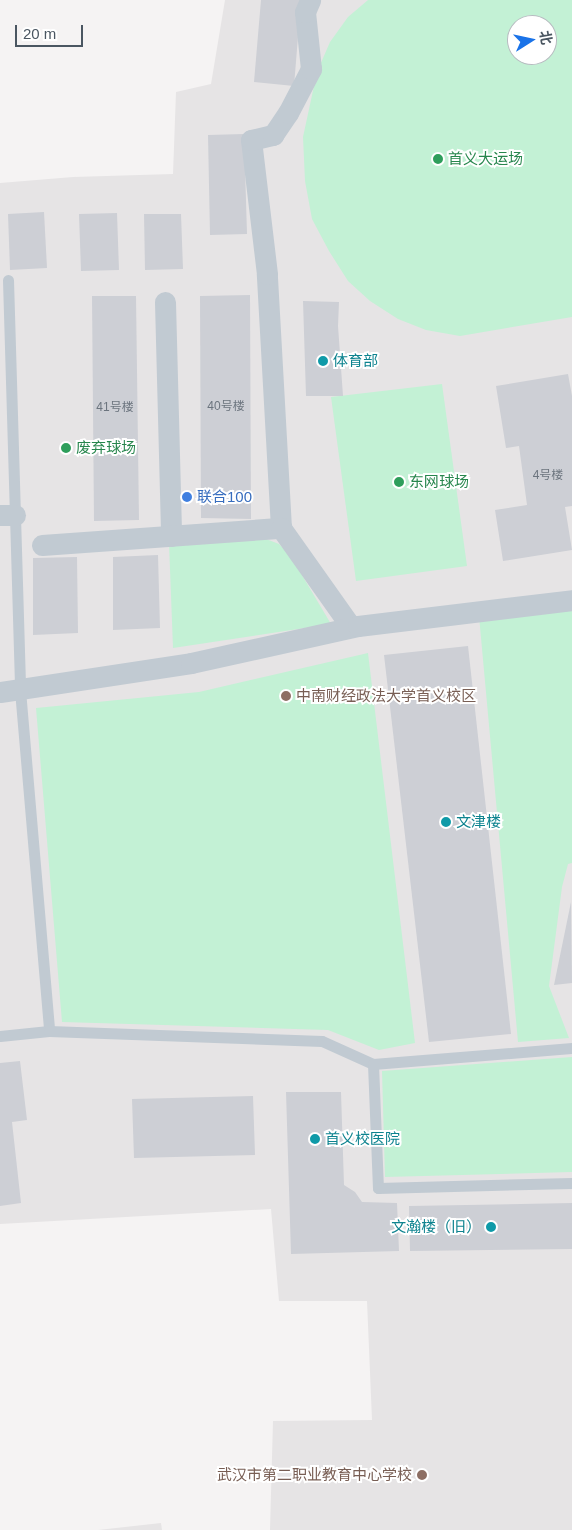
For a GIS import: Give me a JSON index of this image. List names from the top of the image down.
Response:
{
  "places": [
    "首义大运场",
    "体育部",
    "废弃球场",
    "东网球场",
    "联合100",
    "中南财经政法大学首义校区",
    "文津楼",
    "首义校医院",
    "文瀚楼（旧）",
    "武汉市第二职业教育中心学校"
  ],
  "house_numbers": ["40号楼", "41号楼", "4号楼"],
  "scale_bar": "20 m",
  "north": "right"
}
